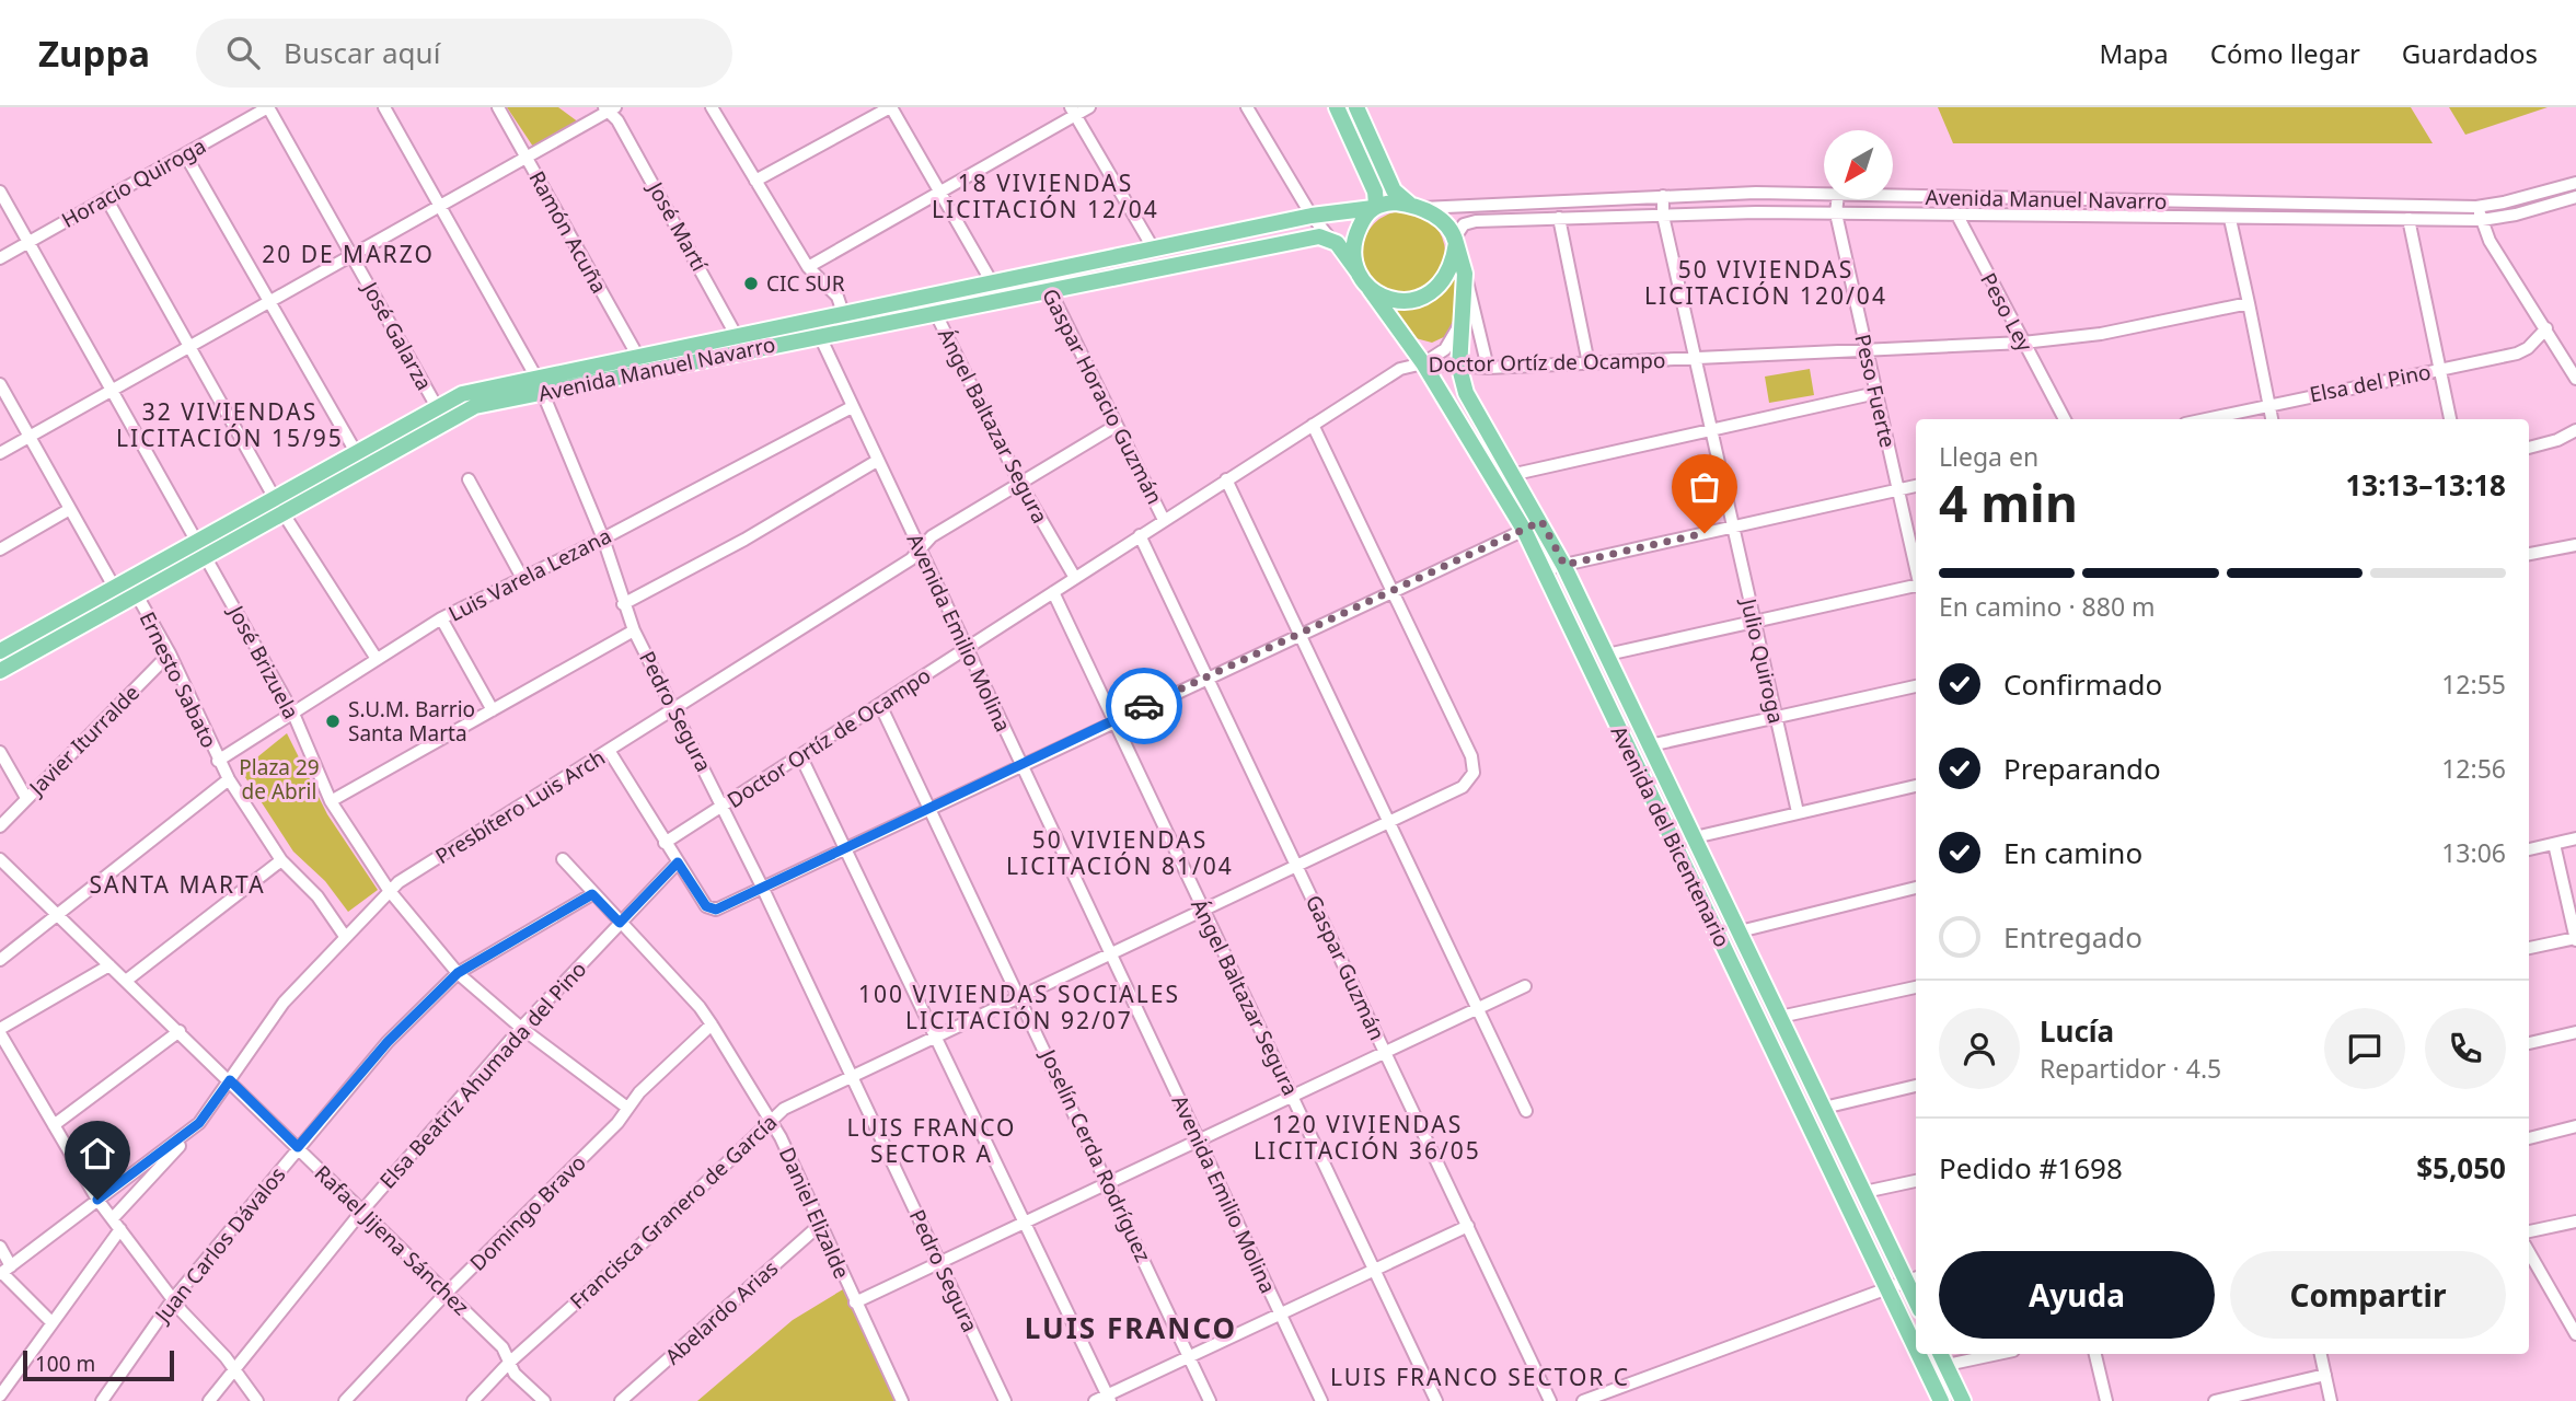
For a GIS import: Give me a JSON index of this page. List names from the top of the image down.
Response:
{
  "streets": {
    "main road": ["Avenida Manuel Navarro", "Avenida del Bicentenario"],
    "street": [
      "Horacio Quiroga",
      "José Martí",
      "Ramón Acuña",
      "Peso Ley",
      "José Galarza",
      "Doctor Ortíz de Ocampo",
      "Elsa del Pino",
      "Peso Fuerte",
      "Gaspar Horacio Guzmán",
      "Ángel Baltazar Segura",
      "Luis Varela Lezana",
      "Avenida Emilio Molina",
      "Julio Quiroga",
      "José Brizuela",
      "Ernesto Sabato",
      "Pedro Segura",
      "Javier Iturralde",
      "Presbítero Luis Arch",
      "Gaspar Guzmán",
      "Elsa Beatriz Ahumada del Pino",
      "Joselín Cerda Rodríguez",
      "Francisca Granero de García",
      "Domingo Bravo",
      "Daniel Elizalde",
      "Rafael Jijena Sánchez",
      "Juan Carlos Dávalos",
      "Abelardo Arias"
    ]
  },
  "crossings": [
    ["Horacio Quiroga", "José Galarza"],
    ["Horacio Quiroga", "José Brizuela"],
    ["Avenida Manuel Navarro", "José Martí"],
    ["Avenida Manuel Navarro", "Ramón Acuña"],
    ["Avenida Manuel Navarro", "Peso Ley"],
    ["Avenida Manuel Navarro", "José Galarza"],
    ["Avenida Manuel Navarro", "Peso Fuerte"],
    ["Avenida Manuel Navarro", "Gaspar Horacio Guzmán"],
    ["Avenida Manuel Navarro", "Ángel Baltazar Segura"],
    ["Avenida Manuel Navarro", "Avenida Emilio Molina"],
    ["Avenida Manuel Navarro", "Julio Quiroga"],
    ["Avenida Manuel Navarro", "José Brizuela"],
    ["Avenida Manuel Navarro", "Ernesto Sabato"],
    ["Avenida Manuel Navarro", "Pedro Segura"],
    ["Avenida Manuel Navarro", "Avenida del Bicentenario"],
    ["Peso Ley", "Doctor Ortíz de Ocampo"],
    ["Doctor Ortíz de Ocampo", "Peso Fuerte"],
    ["Doctor Ortíz de Ocampo", "Gaspar Horacio Guzmán"],
    ["Doctor Ortíz de Ocampo", "Ángel Baltazar Segura"],
    ["Doctor Ortíz de Ocampo", "Avenida Emilio Molina"],
    ["Doctor Ortíz de Ocampo", "Julio Quiroga"],
    ["Doctor Ortíz de Ocampo", "Pedro Segura"],
    ["Doctor Ortíz de Ocampo", "Avenida del Bicentenario"],
    ["Doctor Ortíz de Ocampo", "Gaspar Guzmán"],
    ["Doctor Ortíz de Ocampo", "Joselín Cerda Rodríguez"],
    ["Gaspar Horacio Guzmán", "Presbítero Luis Arch"],
    ["Ángel Baltazar Segura", "Presbítero Luis Arch"],
    ["Ángel Baltazar Segura", "Francisca Granero de García"],
    ["Luis Varela Lezana", "Avenida Emilio Molina"],
    ["Luis Varela Lezana", "José Brizuela"],
    ["Luis Varela Lezana", "Ernesto Sabato"],
    ["Luis Varela Lezana", "Pedro Segura"],
    ["Avenida Emilio Molina", "Presbítero Luis Arch"],
    ["Avenida Emilio Molina", "Francisca Granero de García"],
    ["José Brizuela", "Presbítero Luis Arch"],
    ["José Brizuela", "Elsa Beatriz Ahumada del Pino"],
    ["José Brizuela", "Domingo Bravo"],
    ["José Brizuela", "Juan Carlos Dávalos"],
    ["Ernesto Sabato", "Javier Iturralde"],
    ["Ernesto Sabato", "Presbítero Luis Arch"],
    ["Pedro Segura", "Presbítero Luis Arch"],
    ["Pedro Segura", "Francisca Granero de García"],
    ["Presbítero Luis Arch", "Rafael Jijena Sánchez"],
    ["Gaspar Guzmán", "Francisca Granero de García"],
    ["Elsa Beatriz Ahumada del Pino", "Daniel Elizalde"],
    ["Elsa Beatriz Ahumada del Pino", "Rafael Jijena Sánchez"],
    ["Joselín Cerda Rodríguez", "Francisca Granero de García"],
    ["Francisca Granero de García", "Daniel Elizalde"],
    ["Francisca Granero de García", "Rafael Jijena Sánchez"],
    ["Domingo Bravo", "Daniel Elizalde"],
    ["Domingo Bravo", "Rafael Jijena Sánchez"],
    ["Daniel Elizalde", "Juan Carlos Dávalos"],
    ["Daniel Elizalde", "Abelardo Arias"],
    ["Rafael Jijena Sánchez", "Juan Carlos Dávalos"]
  ],
  "districts": [
    "18 VIVIENDAS LICITACIÓN 12/04",
    "20 DE MARZO",
    "50 VIVIENDAS LICITACIÓN 120/04",
    "32 VIVIENDAS LICITACIÓN 15/95",
    "50 VIVIENDAS LICITACIÓN 81/04",
    "SANTA MARTA",
    "100 VIVIENDAS SOCIALES LICITACIÓN 92/07",
    "120 VIVIENDAS LICITACIÓN 36/05",
    "LUIS FRANCO SECTOR A",
    "LUIS FRANCO",
    "LUIS FRANCO SECTOR C"
  ],
  "parks": ["Plaza 29 de Abril"],
  "places": ["CIC SUR", "S.U.M. Barrio Santa Marta"],
  "scale_bar": "100 m",
  "north": "bottom left",
  "page": {
    "header": "Zuppa",
    "search": "Buscar aquí",
    "nav": ["Mapa", "Cómo llegar", "Guardados"],
    "heading": ["4 min", "Llega en", "13:13–13:18"],
    "panel": [
      "Lucía",
      "Repartidor · 4.5",
      "Pedido #1698",
      "$5,050"
    ],
    "bar": "En camino · 880 m",
    "list": [
      ["Confirmado", "12:55"],
      ["Preparando", "12:56"],
      ["En camino", "13:06"],
      "Entregado"
    ],
    "buttons": ["Ayuda", "Compartir"],
    "scale": "100 m"
  }
}
